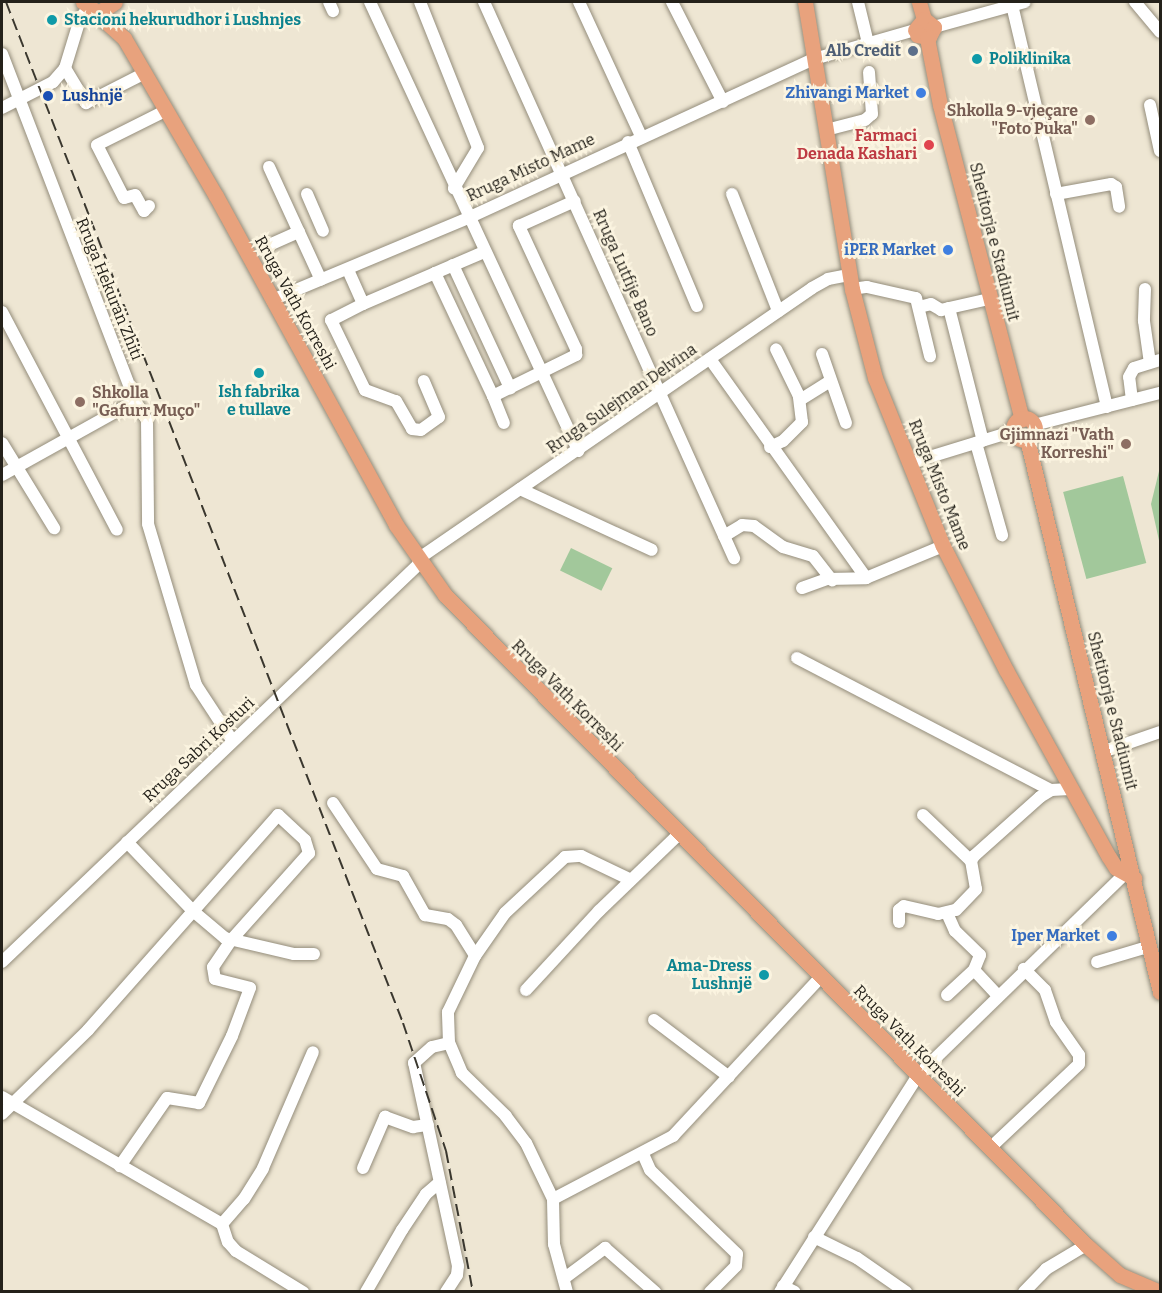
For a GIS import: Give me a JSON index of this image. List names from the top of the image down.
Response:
{
  "streets": {
    "main road": ["Rruga Misto Mame", "Shetitorja e Stadiumit", "Rruga Vath Korreshi"],
    "street": [
      "Rruga Lutfije Bano",
      "Rruga Hekuran Zhiti",
      "Rruga Sulejman Delvina",
      "Rruga Sabri Kosturi"
    ]
  },
  "crossings": [
    ["Rruga Misto Mame", "Shetitorja e Stadiumit"],
    ["Rruga Misto Mame", "Rruga Lutfije Bano"],
    ["Rruga Misto Mame", "Rruga Vath Korreshi"],
    ["Rruga Misto Mame", "Rruga Sulejman Delvina"],
    ["Rruga Lutfije Bano", "Rruga Sulejman Delvina"],
    ["Rruga Hekuran Zhiti", "Rruga Sabri Kosturi"],
    ["Rruga Vath Korreshi", "Rruga Sulejman Delvina"],
    ["Rruga Vath Korreshi", "Rruga Sabri Kosturi"],
    ["Rruga Sulejman Delvina", "Rruga Sabri Kosturi"]
  ],
  "places": [
    "Stacioni hekurudhor i Lushnjes",
    "Alb Credit",
    "Poliklinika",
    "Zhivangi Market",
    "Lushnjë",
    "Shkolla 9-vjeçare \"Foto Puka\"",
    "Farmaci Denada Kashari",
    "iPER Market",
    "Ish fabrika e tullave",
    "Shkolla \"Gafurr Muço\"",
    "Gjimnazi \"Vath Korreshi\"",
    "Iper Market",
    "Ama-Dress Lushnjë"
  ]
}
